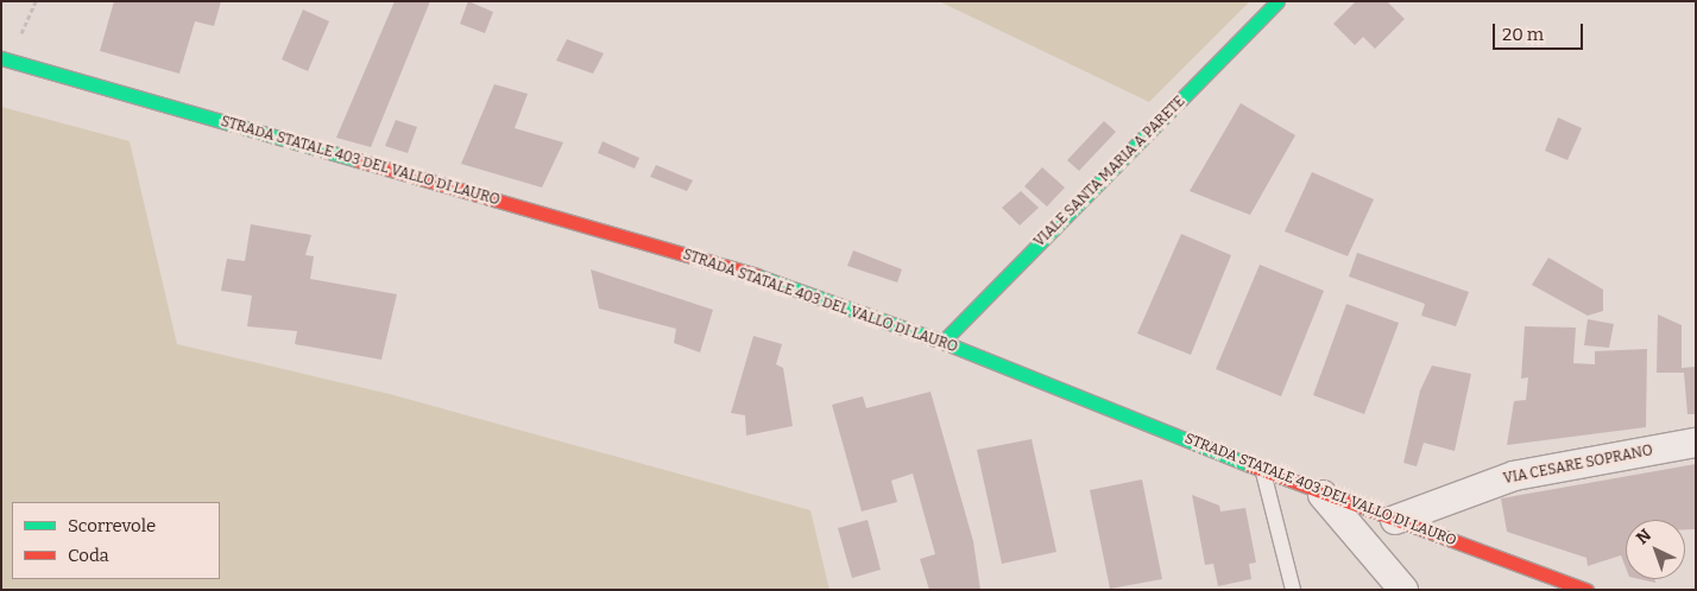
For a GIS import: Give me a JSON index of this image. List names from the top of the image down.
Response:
{
  "streets": {
    "main road": ["STRADA STATALE 403 DEL VALLO DI LAURO", "VIALE SANTA MARIA A PARETE"],
    "street": ["VIA CESARE SOPRANO"]
  },
  "crossings": [
    ["STRADA STATALE 403 DEL VALLO DI LAURO", "VIALE SANTA MARIA A PARETE"],
    ["STRADA STATALE 403 DEL VALLO DI LAURO", "VIA CESARE SOPRANO"]
  ],
  "legend": ["Scorrevole", "Coda"],
  "scale_bar": "20 m",
  "north": "top left"
}
